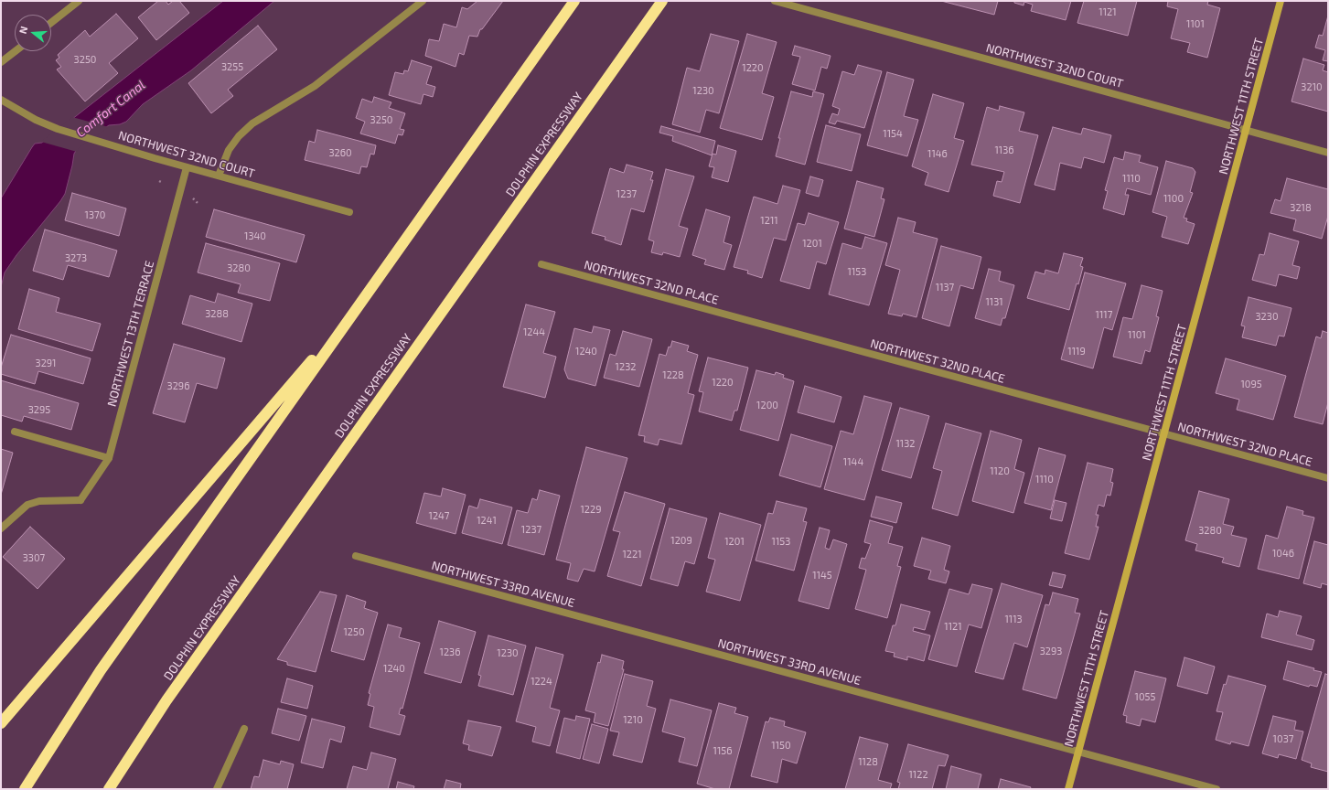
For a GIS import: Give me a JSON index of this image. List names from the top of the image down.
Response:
{
  "streets": {
    "highway": ["DOLPHIN EXPRESSWAY"],
    "street": [
      "NORTHWEST 32ND COURT",
      "NORTHWEST 11TH STREET",
      "NORTHWEST 32ND PLACE",
      "NORTHWEST 13TH TERRACE",
      "NORTHWEST 33RD AVENUE"
    ]
  },
  "crossings": [
    ["NORTHWEST 32ND COURT", "NORTHWEST 11TH STREET"],
    ["NORTHWEST 32ND COURT", "NORTHWEST 13TH TERRACE"],
    ["NORTHWEST 11TH STREET", "NORTHWEST 32ND PLACE"],
    ["NORTHWEST 11TH STREET", "NORTHWEST 33RD AVENUE"]
  ],
  "water": ["Comfort Canal"],
  "house_numbers": [
    "1121",
    "1101",
    "3250",
    "3255",
    "1220",
    "3210",
    "1230",
    "3250",
    "1154",
    "1136",
    "3260",
    "1146",
    "1110",
    "1237",
    "1100",
    "3218",
    "1370",
    "1211",
    "1340",
    "1201",
    "3273",
    "3280",
    "1153",
    "1137",
    "1131",
    "3288",
    "1117",
    "3230",
    "1244",
    "1101",
    "1240",
    "1119",
    "3291",
    "1232",
    "1228",
    "1220",
    "1095",
    "3296",
    "1200",
    "3295",
    "1132",
    "1144",
    "1120",
    "1110",
    "1229",
    "1247",
    "1241",
    "1237",
    "3280",
    "1209",
    "1201",
    "1153",
    "1046",
    "1221",
    "3307",
    "1145",
    "1113",
    "1121",
    "1250",
    "3293",
    "1236",
    "1230",
    "1240",
    "1224",
    "1055",
    "1210",
    "1037",
    "1150",
    "1156",
    "1128",
    "1122"
  ],
  "north": "left"
}
